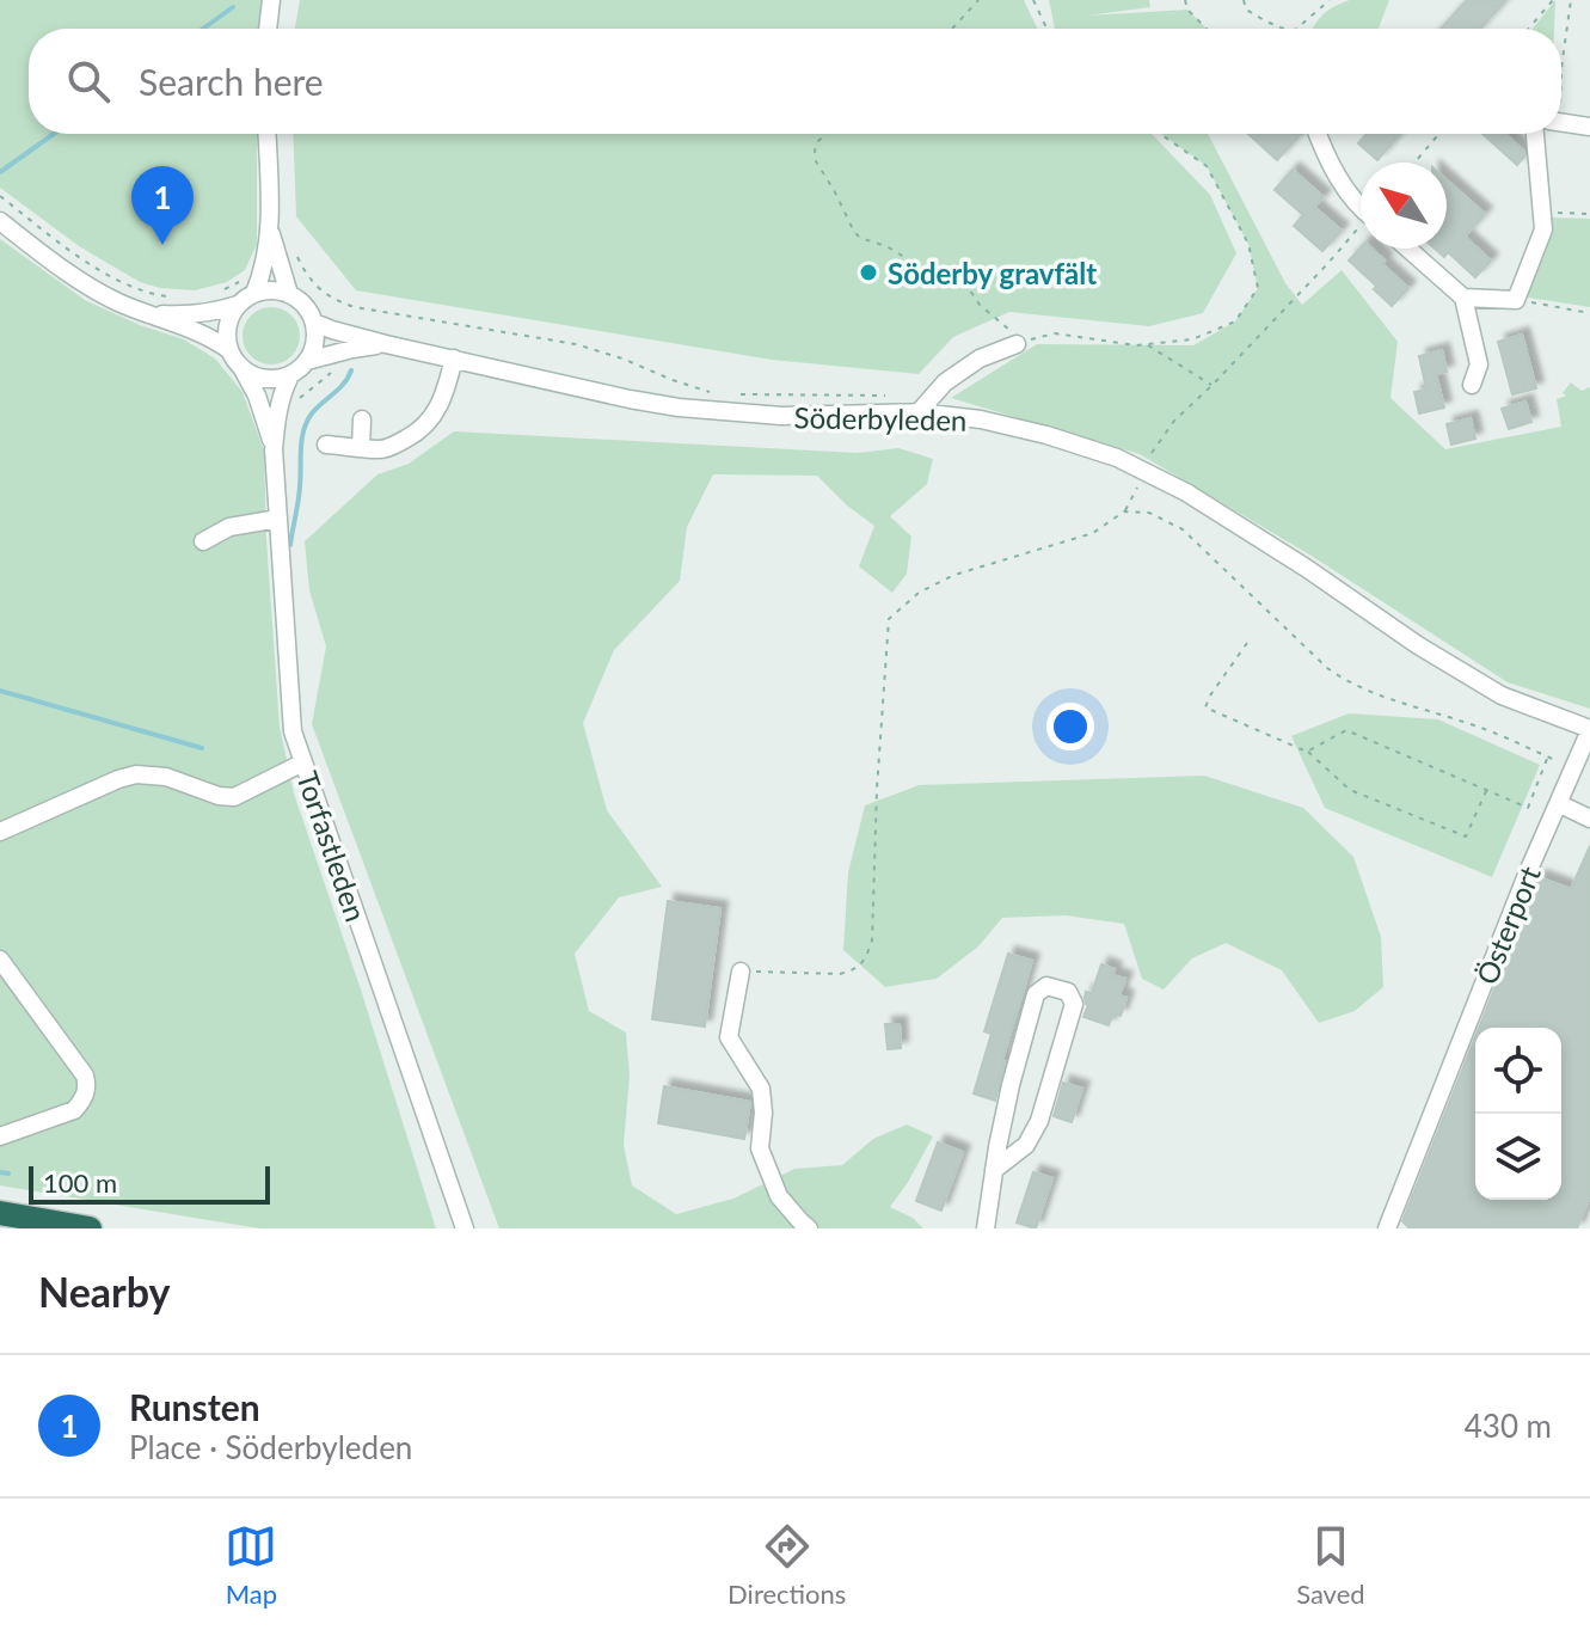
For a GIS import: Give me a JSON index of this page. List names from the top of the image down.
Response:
{
  "streets": {
    "street": ["Söderbyleden", "Torfastleden", "Österport"]
  },
  "crossings": [
    ["Söderbyleden", "Torfastleden"],
    ["Söderbyleden", "Österport"]
  ],
  "places": ["Söderby gravfält"],
  "scale_bar": "100 m",
  "north": "top left",
  "page": {
    "search": "Search here",
    "pins": "1",
    "scale": "100 m",
    "heading": "Nearby",
    "list": [
      {
        "mark": "1",
        "name": "Runsten",
        "note": "Place · Söderbyleden",
        "value": "430 m"
      }
    ],
    "nav": ["Map", "Directions", "Saved"]
  }
}
